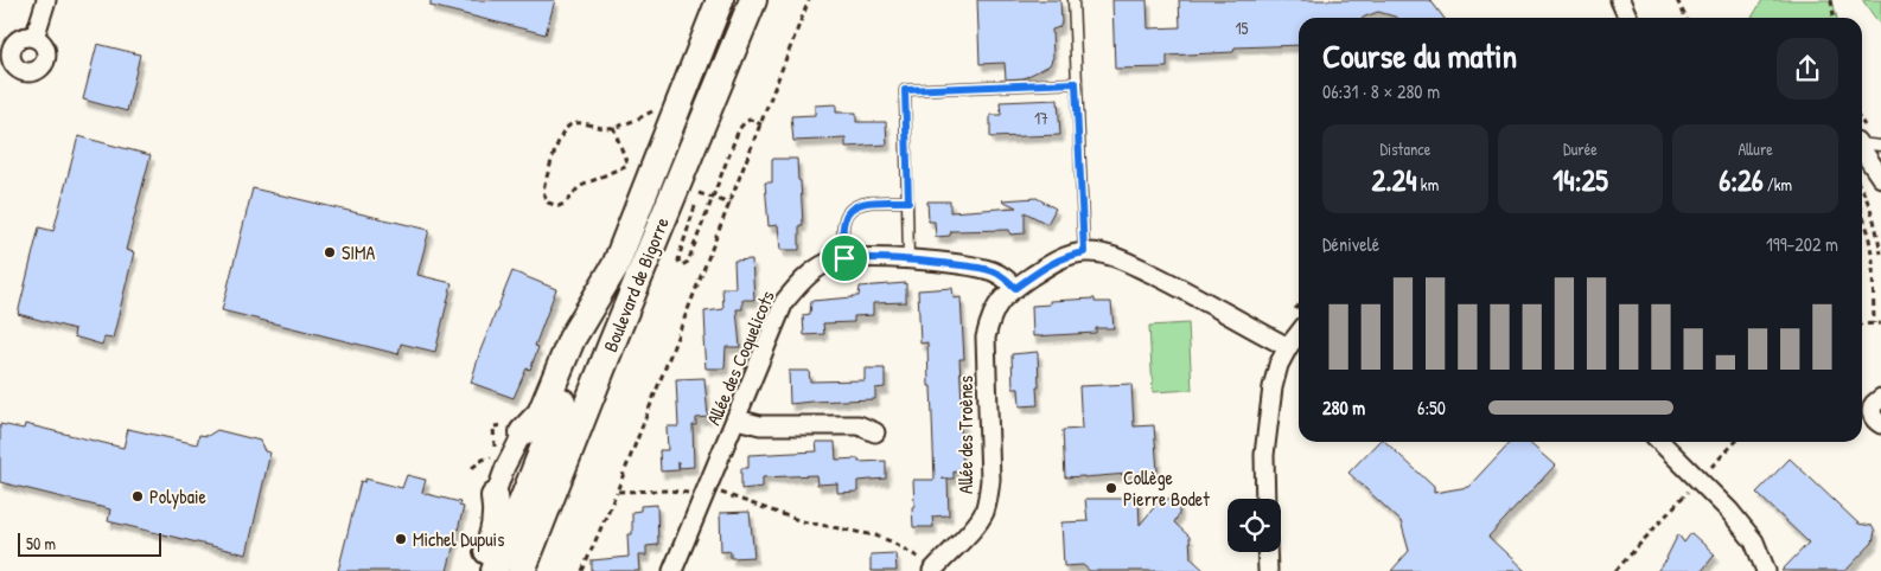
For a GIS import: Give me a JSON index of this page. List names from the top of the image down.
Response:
{
  "streets": {
    "main road": ["Boulevard de Bigorre"],
    "street": ["Allée des Coquelicots", "Allée des Troènes"]
  },
  "crossings": [
    ["Allée des Coquelicots", "Allée des Troènes"]
  ],
  "places": [
    "SIMA",
    "Collège Pierre Bodet",
    "Polybaie",
    "Michel Dupuis"
  ],
  "house_numbers": ["15", "17"],
  "scale_bar": "50 m",
  "page": {
    "heading": ["Course du matin", "06:31 · 8 × 280 m"],
    "stats": [
      ["Distance", "2.24 km"],
      ["Durée", "14:25"],
      ["Allure", "6:26 /km"]
    ],
    "chart": ["Dénivelé", "199–202 m"],
    "list": [
      {
        "name": "280 m",
        "note": "6:50"
      }
    ],
    "scale": "50 m"
  }
}
